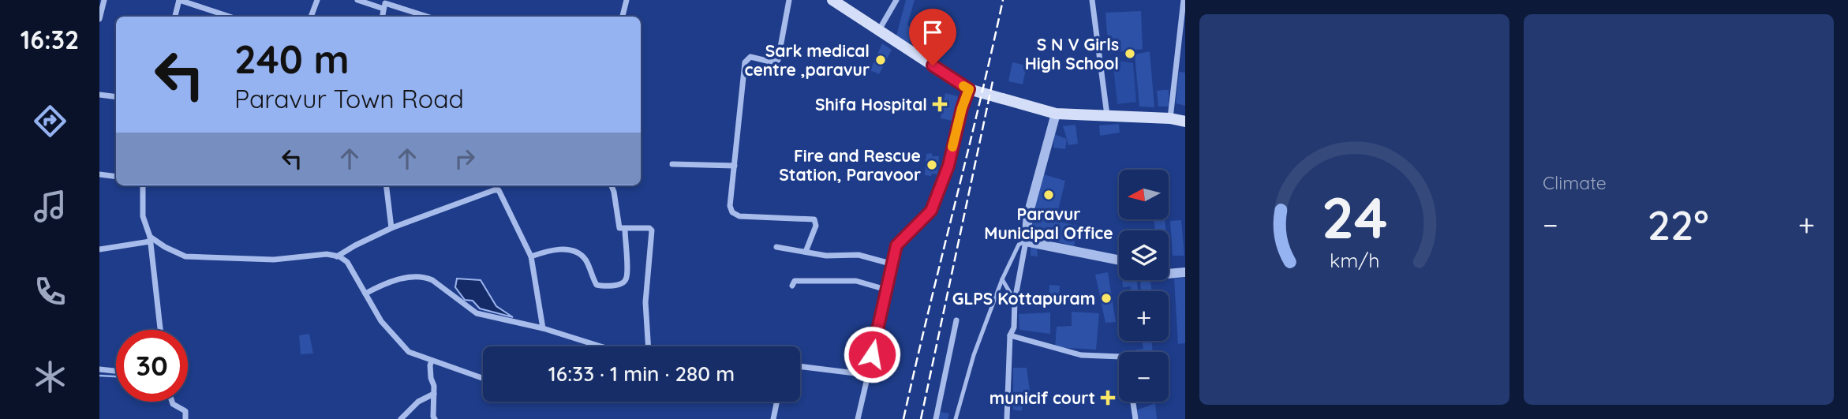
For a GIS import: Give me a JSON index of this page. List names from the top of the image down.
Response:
{
  "places": {
    "other": [
      "S N V Girls High School",
      "Sark medical centre ,paravur",
      "Fire and Rescue Station, Paravoor",
      "Paravur Municipal Office",
      "GLPS Kottapuram"
    ],
    "health": ["Shifa Hospital", "municif court"]
  },
  "north": "left",
  "page": {
    "tabs": "16:32",
    "tile": "Climate",
    "turn": ["240 m", "Paravur Town Road"],
    "map_buttons": ["+", "−"],
    "heat": ["−", "22°", "+"],
    "limit": "30",
    "trip": "16:33 · 1 min · 280 m",
    "gauge": ["24", "km/h"]
  }
}
